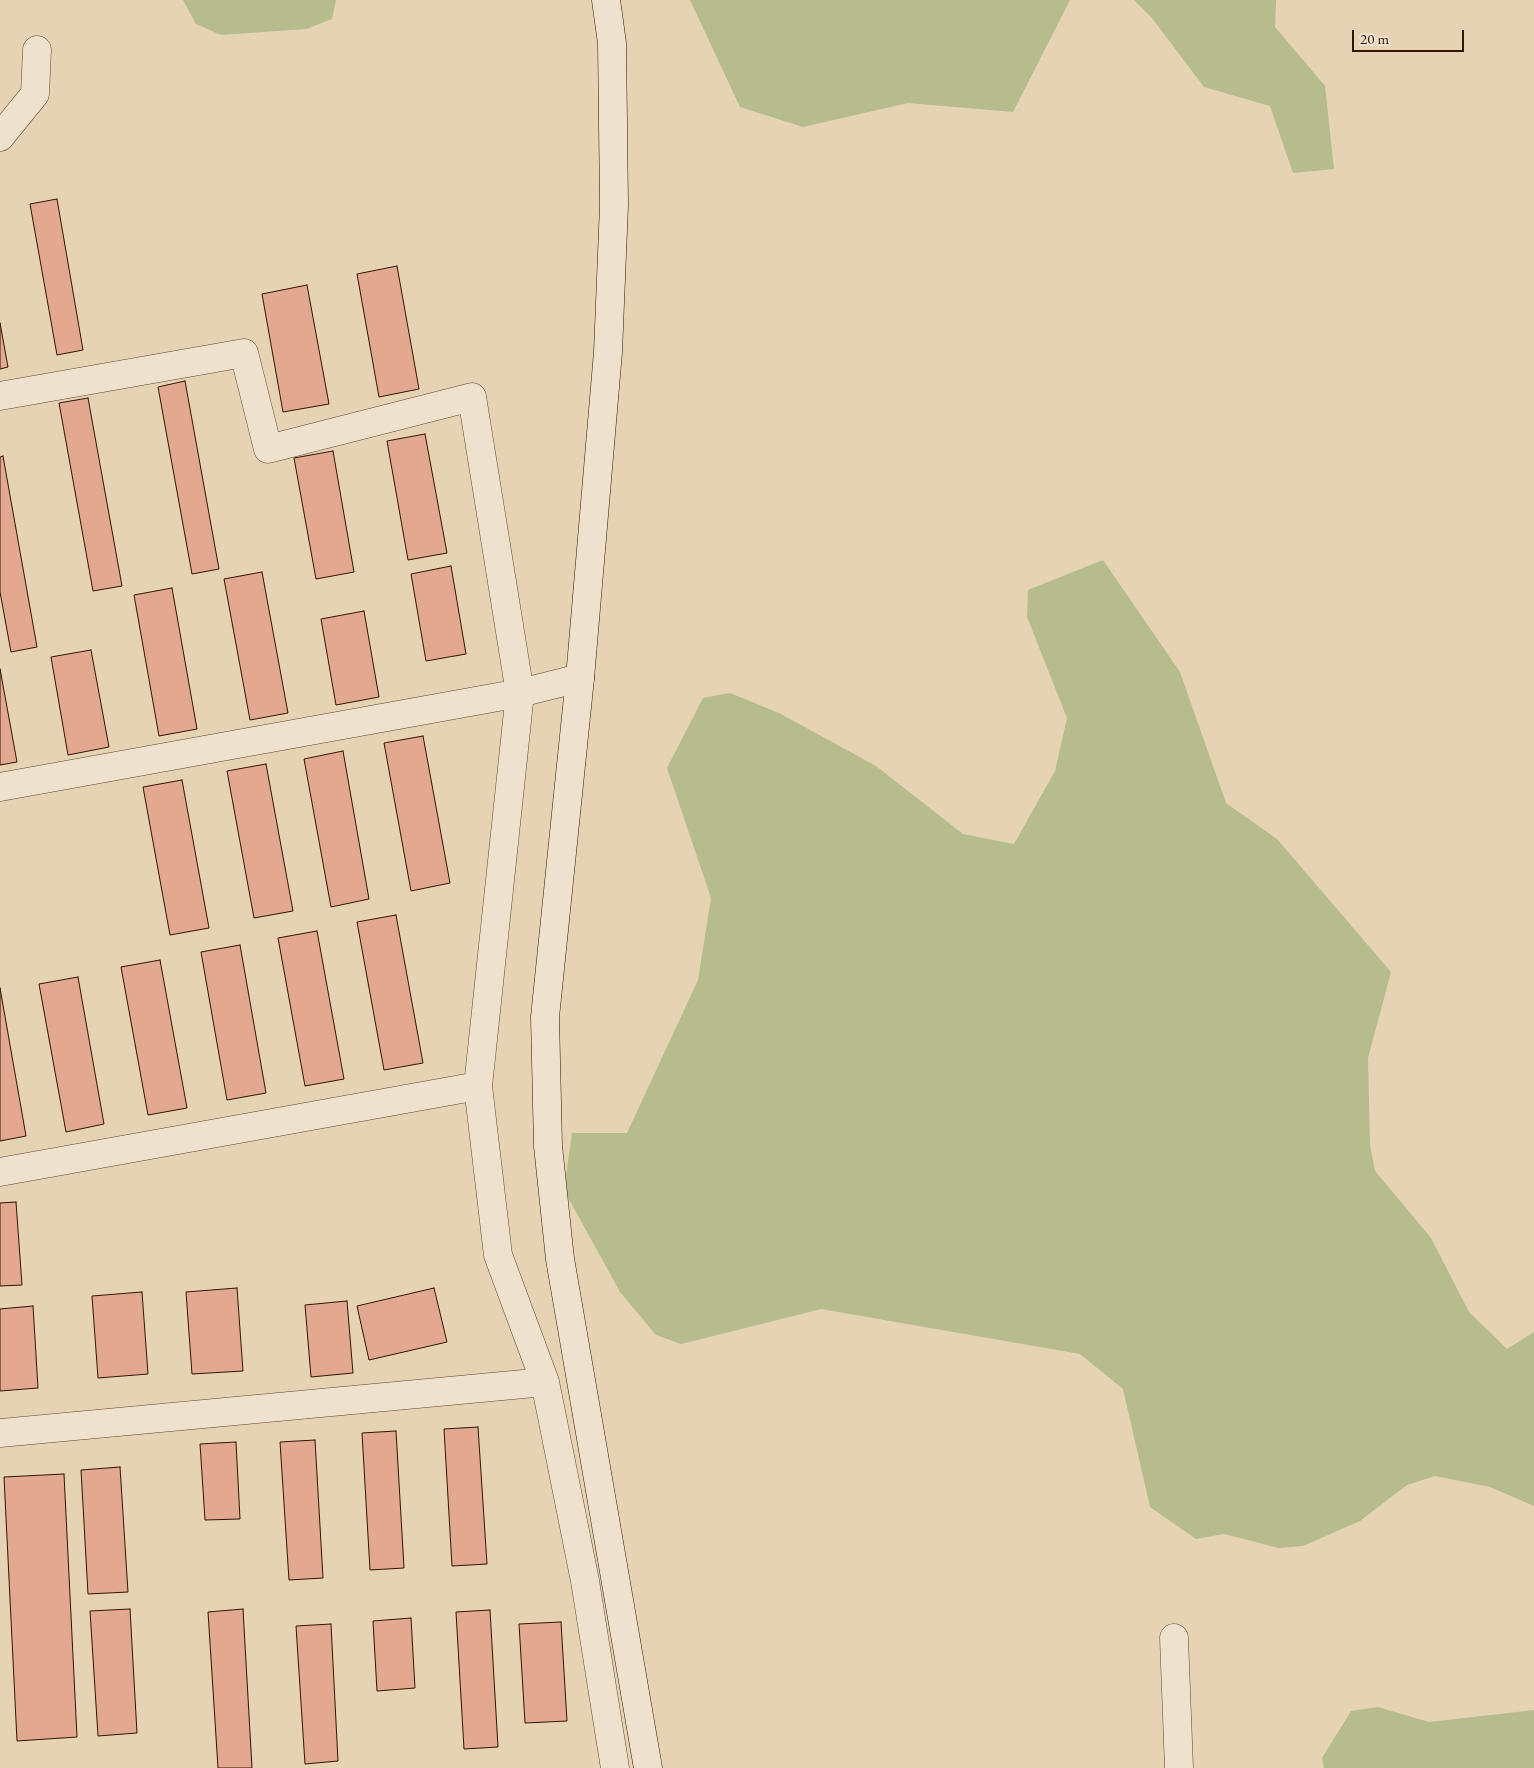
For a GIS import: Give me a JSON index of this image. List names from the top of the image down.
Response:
{
  "scale_bar": "20 m"
}
